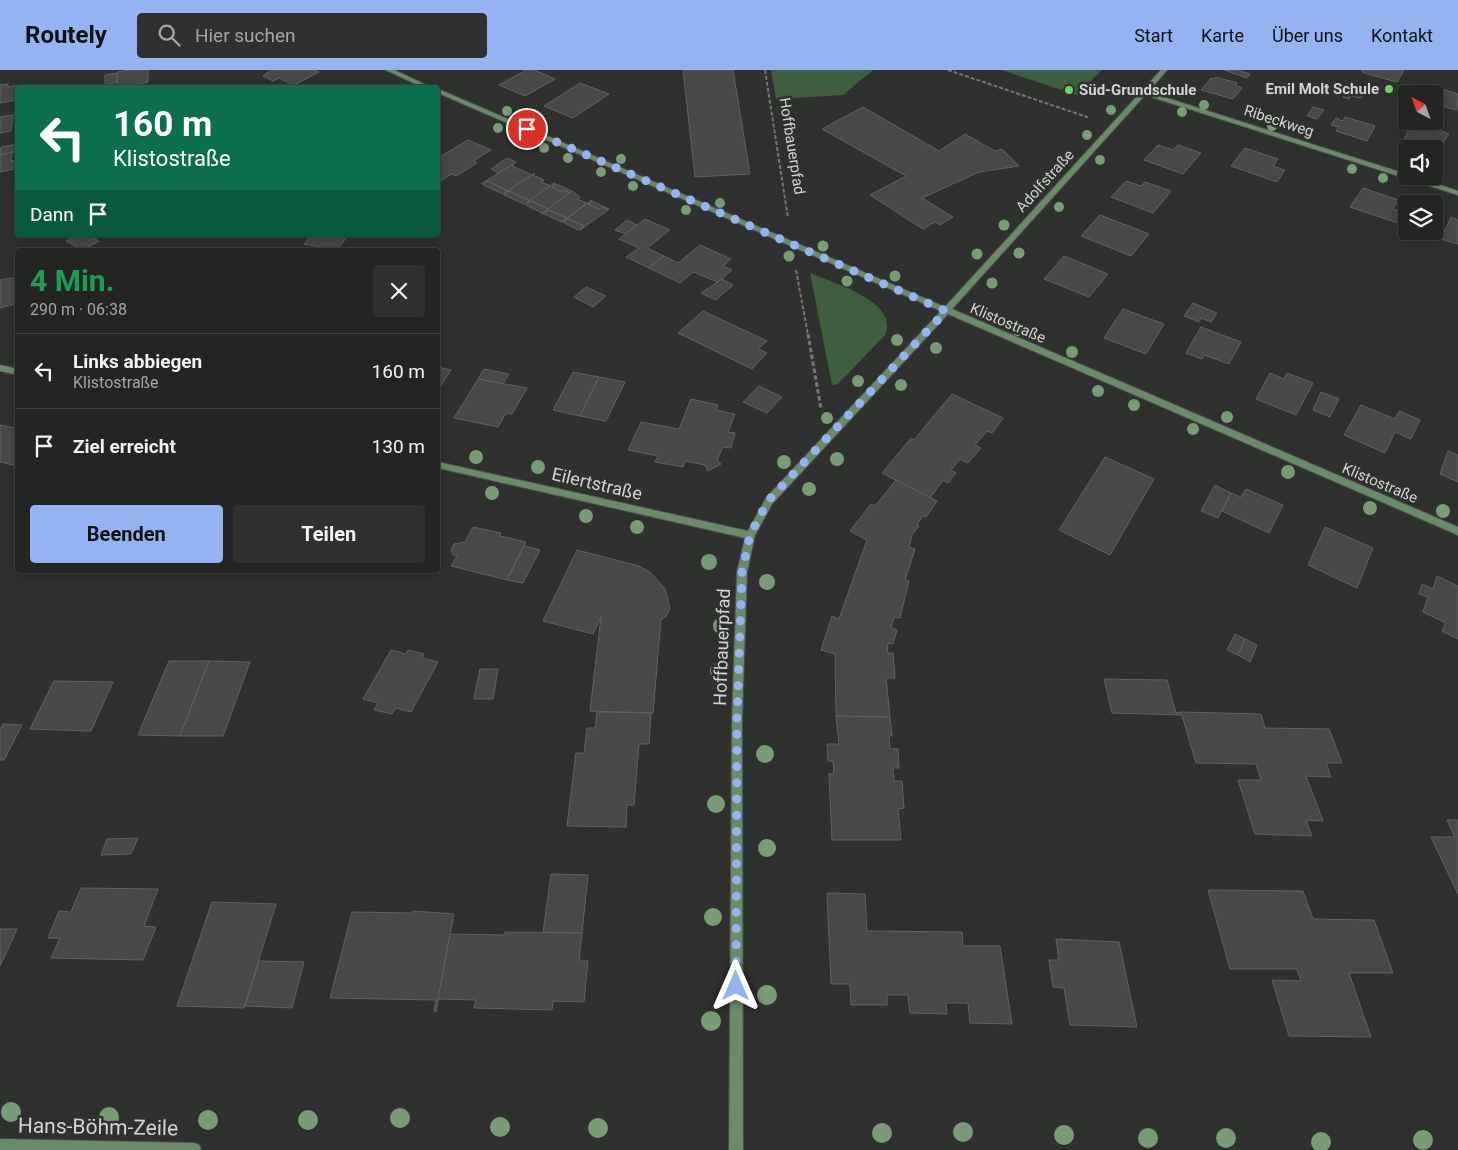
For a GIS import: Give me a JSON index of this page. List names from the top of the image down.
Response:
{
  "streets": {
    "street": [
      "Ribeckweg",
      "Hoffbauerpfad",
      "Adolfstraße",
      "Klistostraße",
      "Eilertstraße",
      "Hans-Böhm-Zeile"
    ]
  },
  "crossings": [
    ["Ribeckweg", "Adolfstraße"],
    ["Hoffbauerpfad", "Adolfstraße"],
    ["Hoffbauerpfad", "Klistostraße"],
    ["Hoffbauerpfad", "Eilertstraße"],
    ["Adolfstraße", "Klistostraße"]
  ],
  "places": ["Emil Molt Schule", "Süd-Grundschule"],
  "north": "top left",
  "page": {
    "header": "Routely",
    "search": "Hier suchen",
    "nav": [
      "Start",
      "Karte",
      "Über uns",
      "Kontakt"
    ],
    "turn": ["160 m", "Klistostraße"],
    "then": "Dann",
    "heading": ["4 Min.", "290 m · 06:38"],
    "list": [
      {
        "name": "Links abbiegen",
        "note": "Klistostraße",
        "value": "160 m"
      },
      {
        "name": "Ziel erreicht",
        "value": "130 m"
      }
    ],
    "buttons": ["Beenden", "Teilen"]
  }
}
